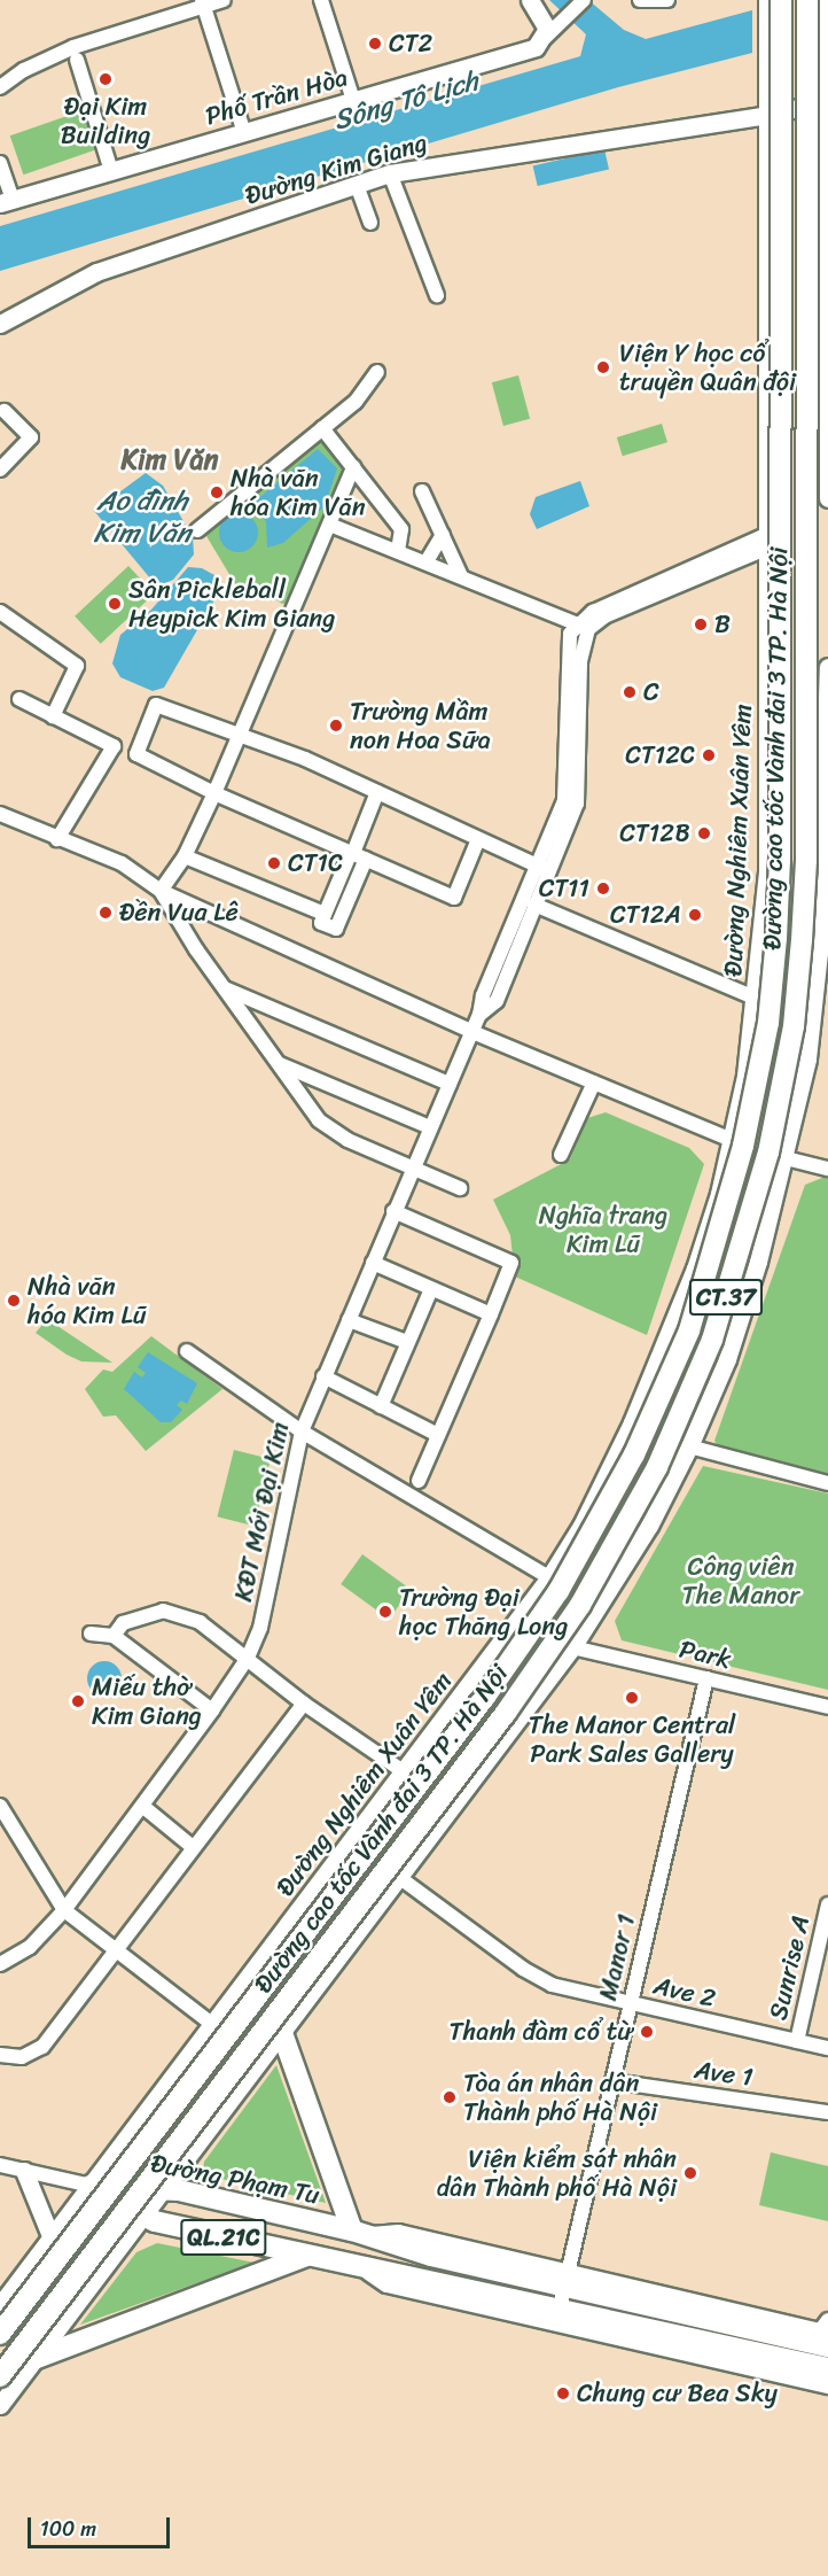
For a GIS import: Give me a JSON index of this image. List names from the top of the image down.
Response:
{
  "streets": {
    "highway": [
      "Đường cao tốc Vành đai 3 TP. Hà Nội",
      "CT.37",
      "Đường Phạm Tu",
      "QL.21C"
    ],
    "main road": ["Phố Trần Hòa", "Đường Kim Giang", "Đường Nghiêm Xuân Yêm"],
    "street": [
      "KĐT Mới Đại Kim",
      "Park",
      "Manor 1",
      "Sunrise A",
      "Ave 2",
      "Ave 1"
    ]
  },
  "crossings": [
    ["Đường Kim Giang", "Đường Nghiêm Xuân Yêm"],
    ["Đường Nghiêm Xuân Yêm", "Đường Phạm Tu"],
    ["Park", "Manor 1"],
    ["Manor 1", "Ave 2"],
    ["Manor 1", "Ave 1"],
    ["Manor 1", "Đường Phạm Tu"],
    ["Sunrise A", "Ave 2"]
  ],
  "districts": ["Kim Văn"],
  "water": ["Sông Tô Lịch", "Ao đình Kim Văn"],
  "parks": ["Nghĩa trang Kim Lũ", "Công viên The Manor"],
  "places": [
    "CT2",
    "Đại Kim Building",
    "Viện Y học cổ truyền Quân đội",
    "Nhà văn hóa Kim Văn",
    "Sân Pickleball Heypick Kim Giang",
    "B",
    "C",
    "Trường Mầm non Hoa Sữa",
    "CT12C",
    "CT12B",
    "CT1C",
    "CT11",
    "Đền Vua Lê",
    "CT12A",
    "Nhà văn hóa Kim Lũ",
    "Trường Đại học Thăng Long",
    "The Manor Central Park Sales Gallery",
    "Miếu thờ Kim Giang",
    "Thanh đàm cổ từ",
    "Tòa án nhân dân Thành phố Hà Nội",
    "Viện kiểm sát nhân dân Thành phố Hà Nội",
    "Chung cư Bea Sky"
  ],
  "scale_bar": "100 m"
}
